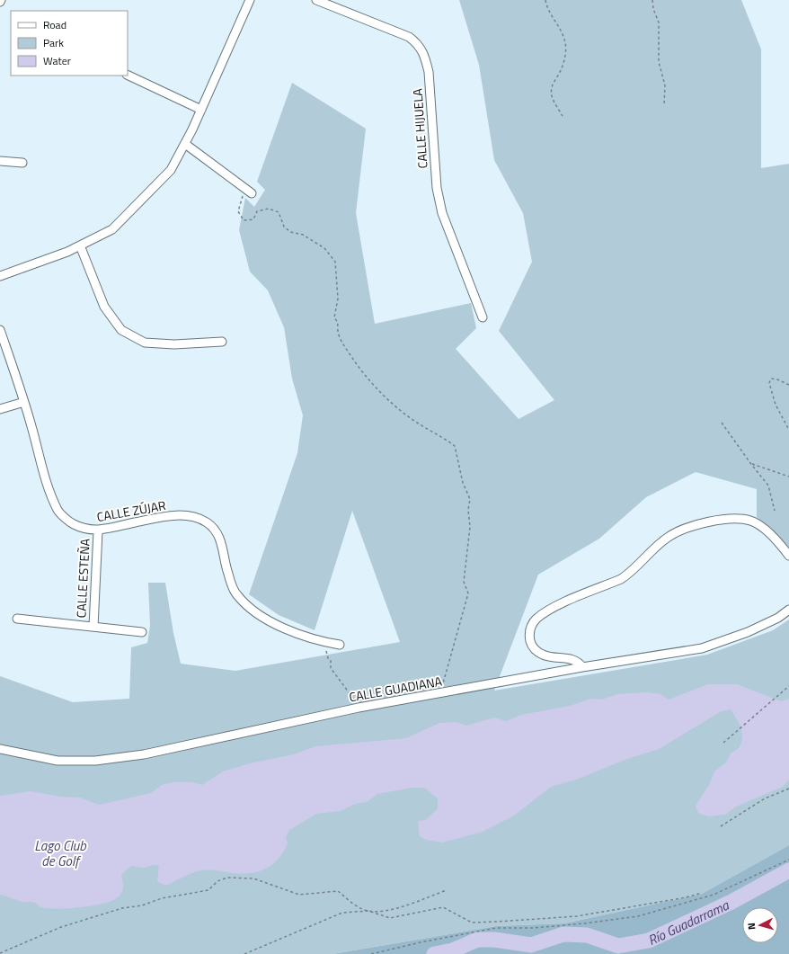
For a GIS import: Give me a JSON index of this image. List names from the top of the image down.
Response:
{
  "streets": {
    "street": [
      "CALLE HIJUELA",
      "CALLE ZÚJAR",
      "CALLE ESTEÑA",
      "CALLE GUADIANA"
    ]
  },
  "crossings": [
    ["CALLE ZÚJAR", "CALLE ESTEÑA"]
  ],
  "water": ["Lago Club de Golf", "Río Guadarrama"],
  "legend": ["Road", "Park", "Water"],
  "north": "left"
}
